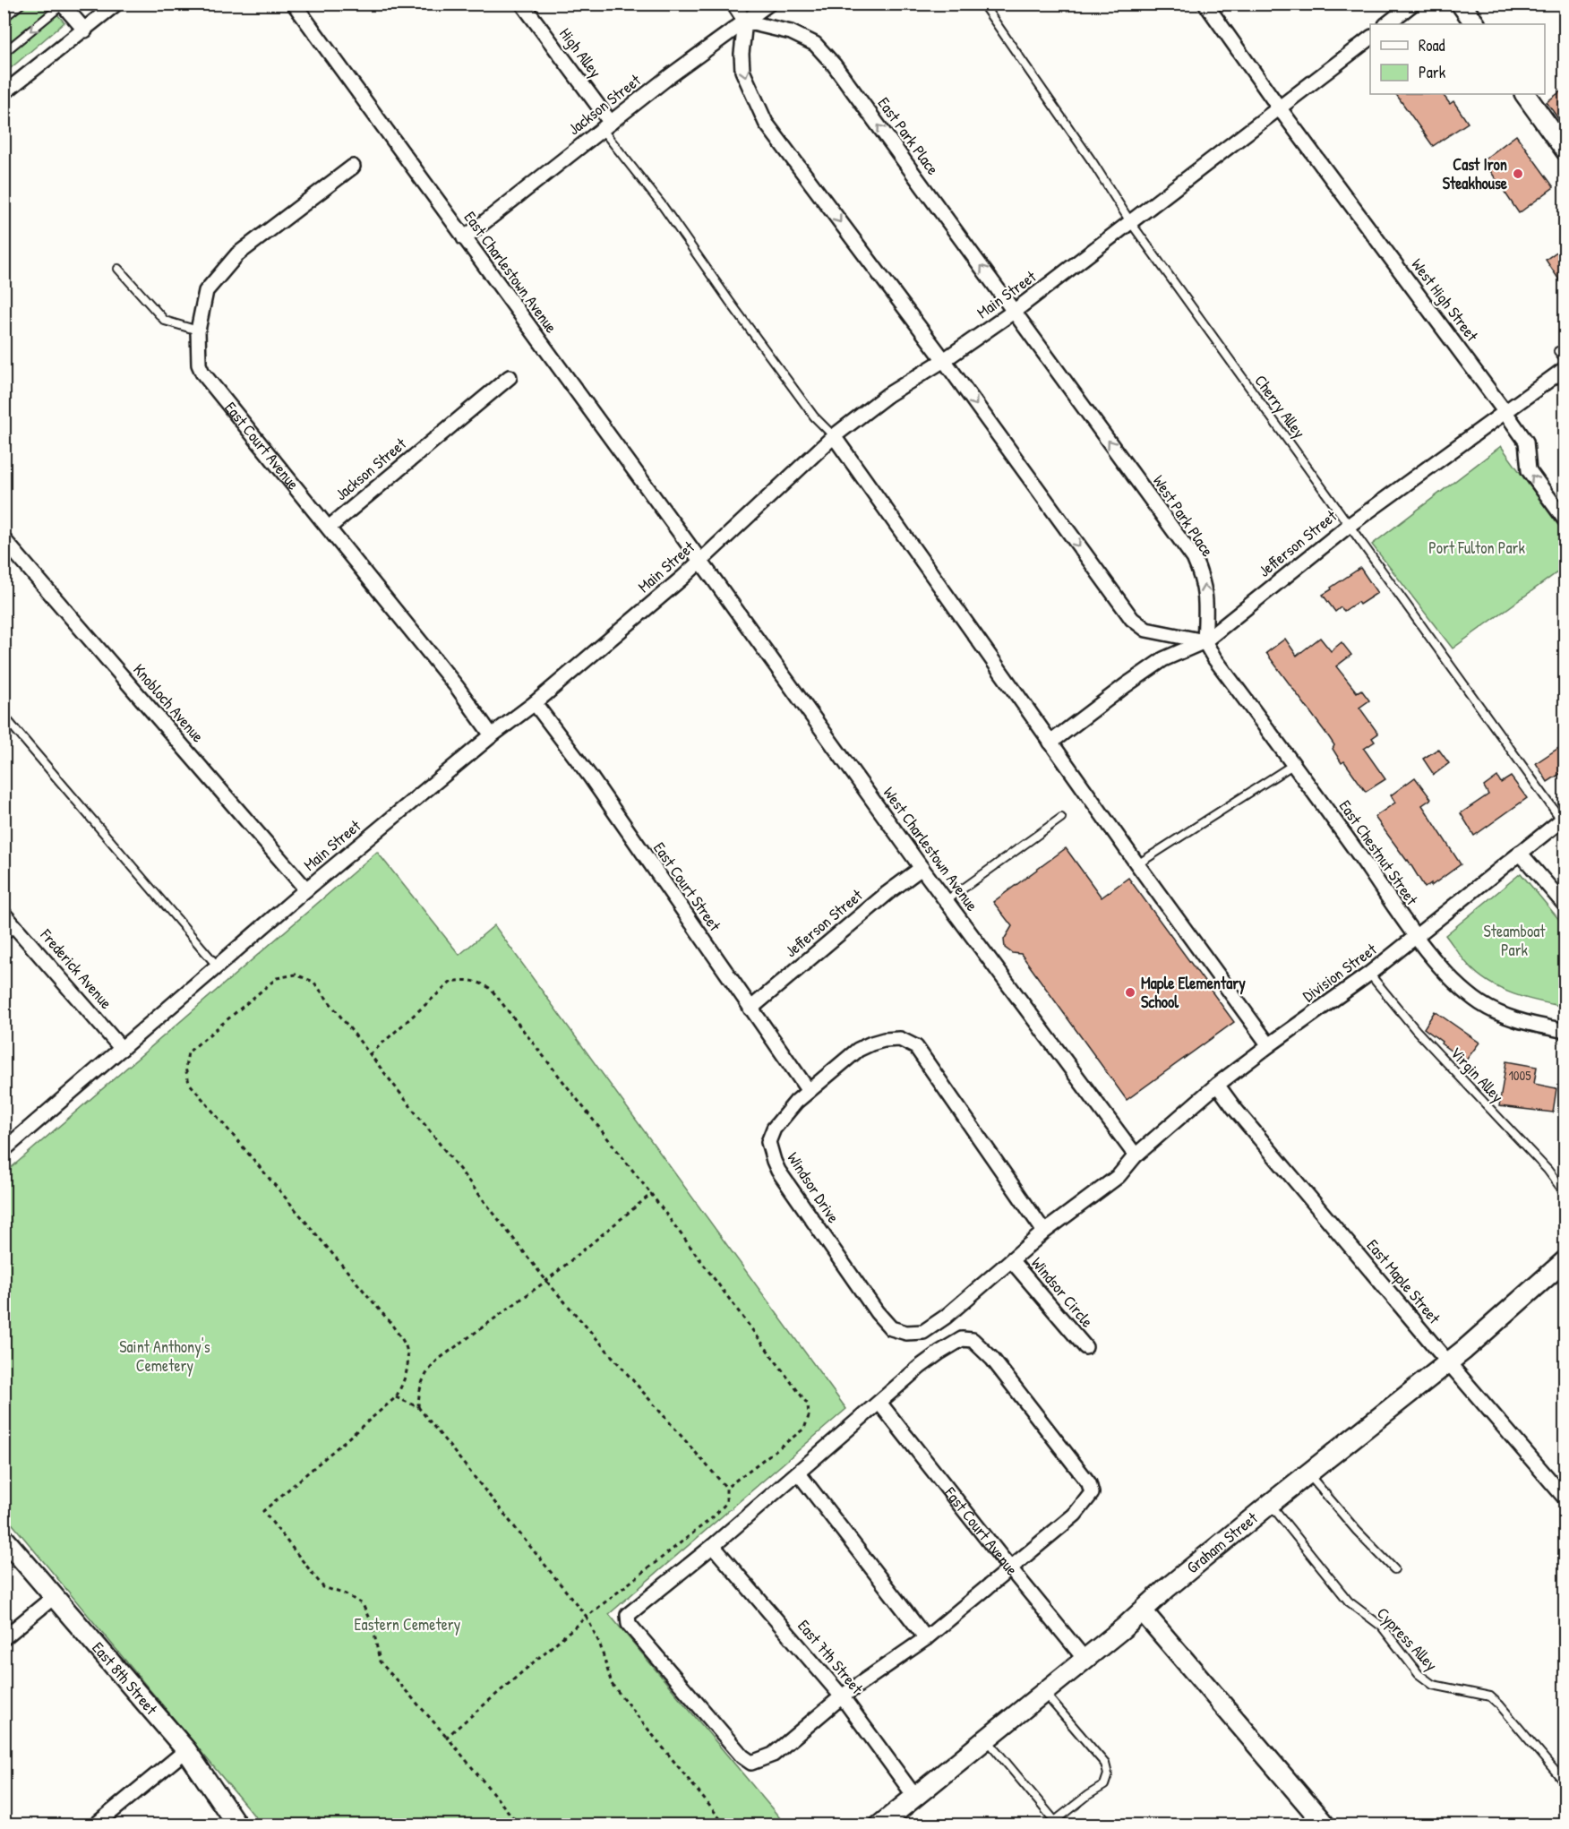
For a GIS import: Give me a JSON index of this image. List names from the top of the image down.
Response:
{
  "streets": {
    "street": [
      "High Alley",
      "Jackson Street",
      "East Park Place",
      "East Charlestown Avenue",
      "Main Street",
      "West High Street",
      "East Court Avenue",
      "West Park Place",
      "Jefferson Street",
      "Knobloch Avenue",
      "West Charlestown Avenue",
      "East Chestnut Street",
      "East Court Street",
      "Frederick Avenue",
      "Division Street",
      "Windsor Drive",
      "East Maple Street",
      "Windsor Circle",
      "Graham Street",
      "East 7th Street",
      "East 8th Street"
    ],
    "lane": ["Cherry Alley", "Virgin Alley", "Cypress Alley"]
  },
  "crossings": [
    ["High Alley", "Jackson Street"],
    ["Jackson Street", "East Park Place"],
    ["Jackson Street", "East Charlestown Avenue"],
    ["Jackson Street", "East Court Avenue"],
    ["East Park Place", "Main Street"],
    ["East Park Place", "West Park Place"],
    ["East Charlestown Avenue", "Main Street"],
    ["East Charlestown Avenue", "West Charlestown Avenue"],
    ["Main Street", "West High Street"],
    ["Main Street", "Cherry Alley"],
    ["Main Street", "East Court Avenue"],
    ["Main Street", "West Park Place"],
    ["Main Street", "Knobloch Avenue"],
    ["Main Street", "West Charlestown Avenue"],
    ["Main Street", "East Court Street"],
    ["Main Street", "Frederick Avenue"],
    ["West High Street", "Jefferson Street"],
    ["Cherry Alley", "Jefferson Street"],
    ["Cherry Alley", "Division Street"],
    ["East Court Avenue", "Graham Street"],
    ["West Park Place", "Jefferson Street"],
    ["West Park Place", "East Chestnut Street"],
    ["Jefferson Street", "West Charlestown Avenue"],
    ["Jefferson Street", "East Chestnut Street"],
    ["Jefferson Street", "East Court Street"],
    ["West Charlestown Avenue", "Division Street"],
    ["West Charlestown Avenue", "Windsor Drive"],
    ["East Chestnut Street", "Division Street"],
    ["East Court Street", "Windsor Drive"],
    ["Division Street", "Virgin Alley"],
    ["Division Street", "Windsor Drive"],
    ["Division Street", "East Maple Street"],
    ["Windsor Drive", "Windsor Circle"],
    ["East Maple Street", "Graham Street"],
    ["Graham Street", "Cypress Alley"],
    ["Graham Street", "East 7th Street"]
  ],
  "parks": [
    "Port Fulton Park",
    "Steamboat Park",
    "Saint Anthony's Cemetery",
    "Eastern Cemetery"
  ],
  "places": ["Cast Iron Steakhouse", "Maple Elementary School"],
  "house_numbers": ["1005"],
  "legend": ["Road", "Park"]
}
